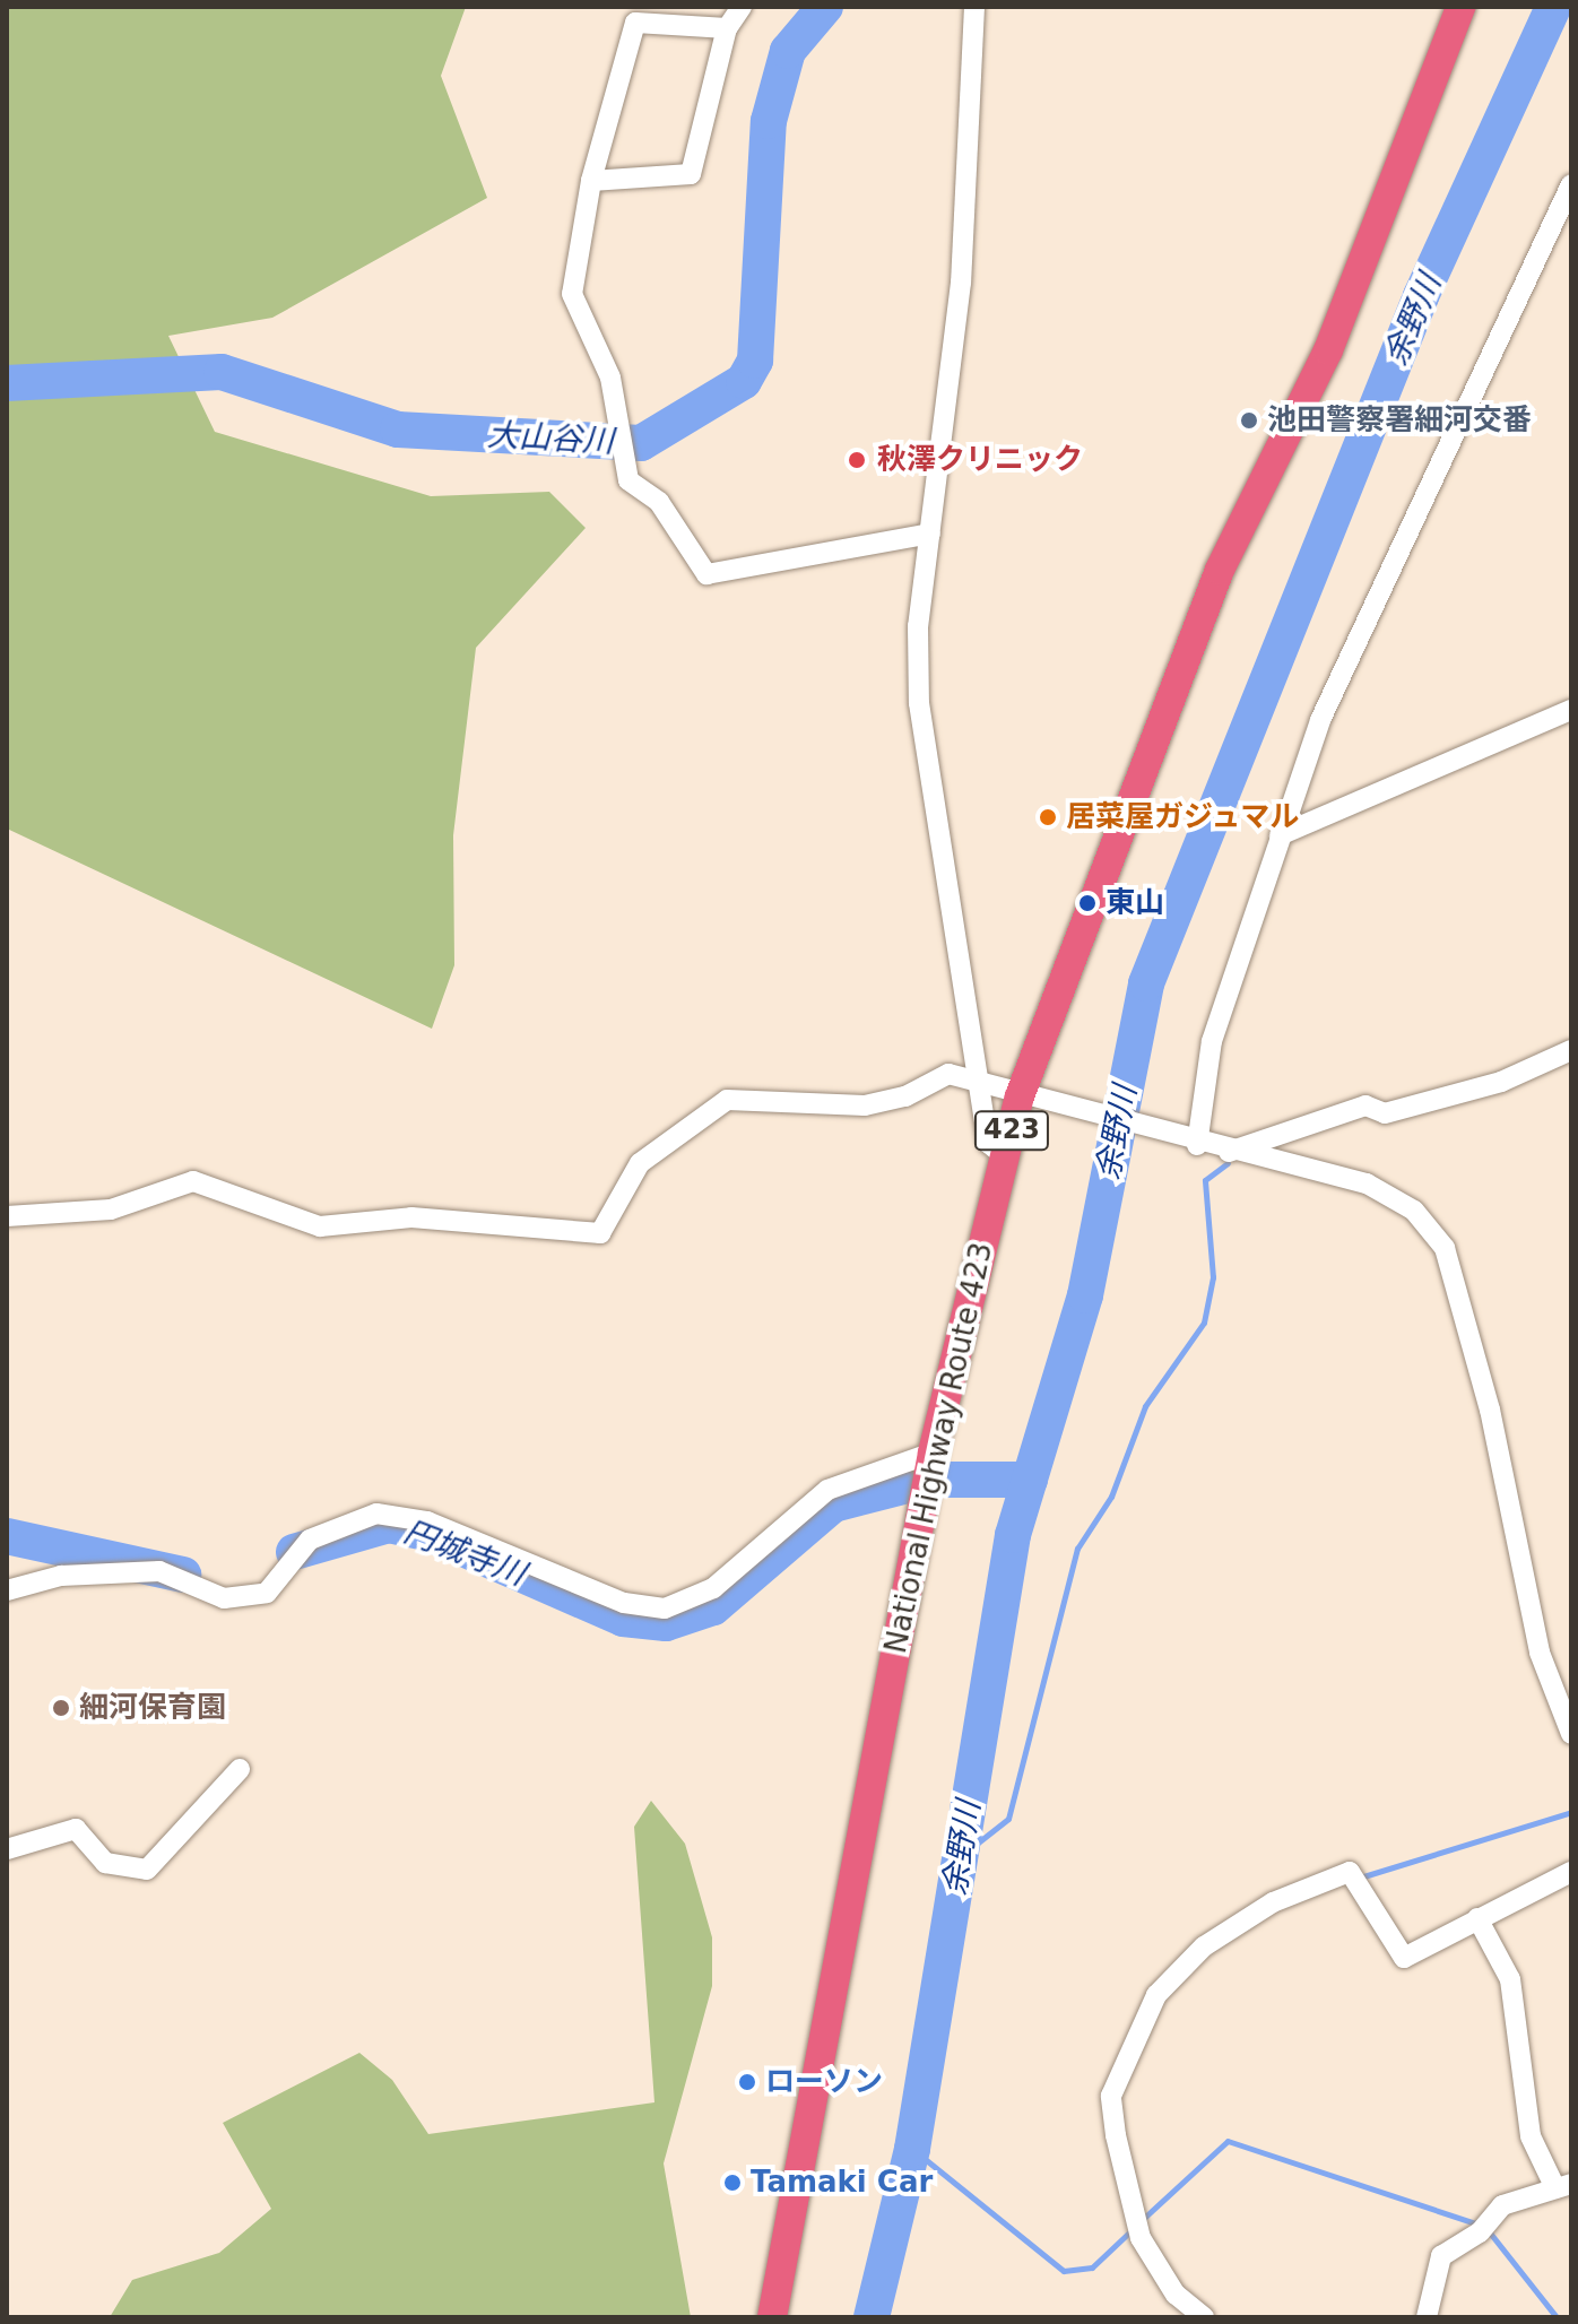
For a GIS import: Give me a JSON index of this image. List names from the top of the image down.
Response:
{
  "streets": {
    "highway": ["423", "National Highway Route 423"]
  },
  "water": ["余野川", "大山谷川", "円城寺川"],
  "places": [
    "池田警察署細河交番",
    "秋澤クリニック",
    "居菜屋ガジュマル",
    "東山",
    "細河保育園",
    "ローソン",
    "Tamaki Car"
  ]
}
